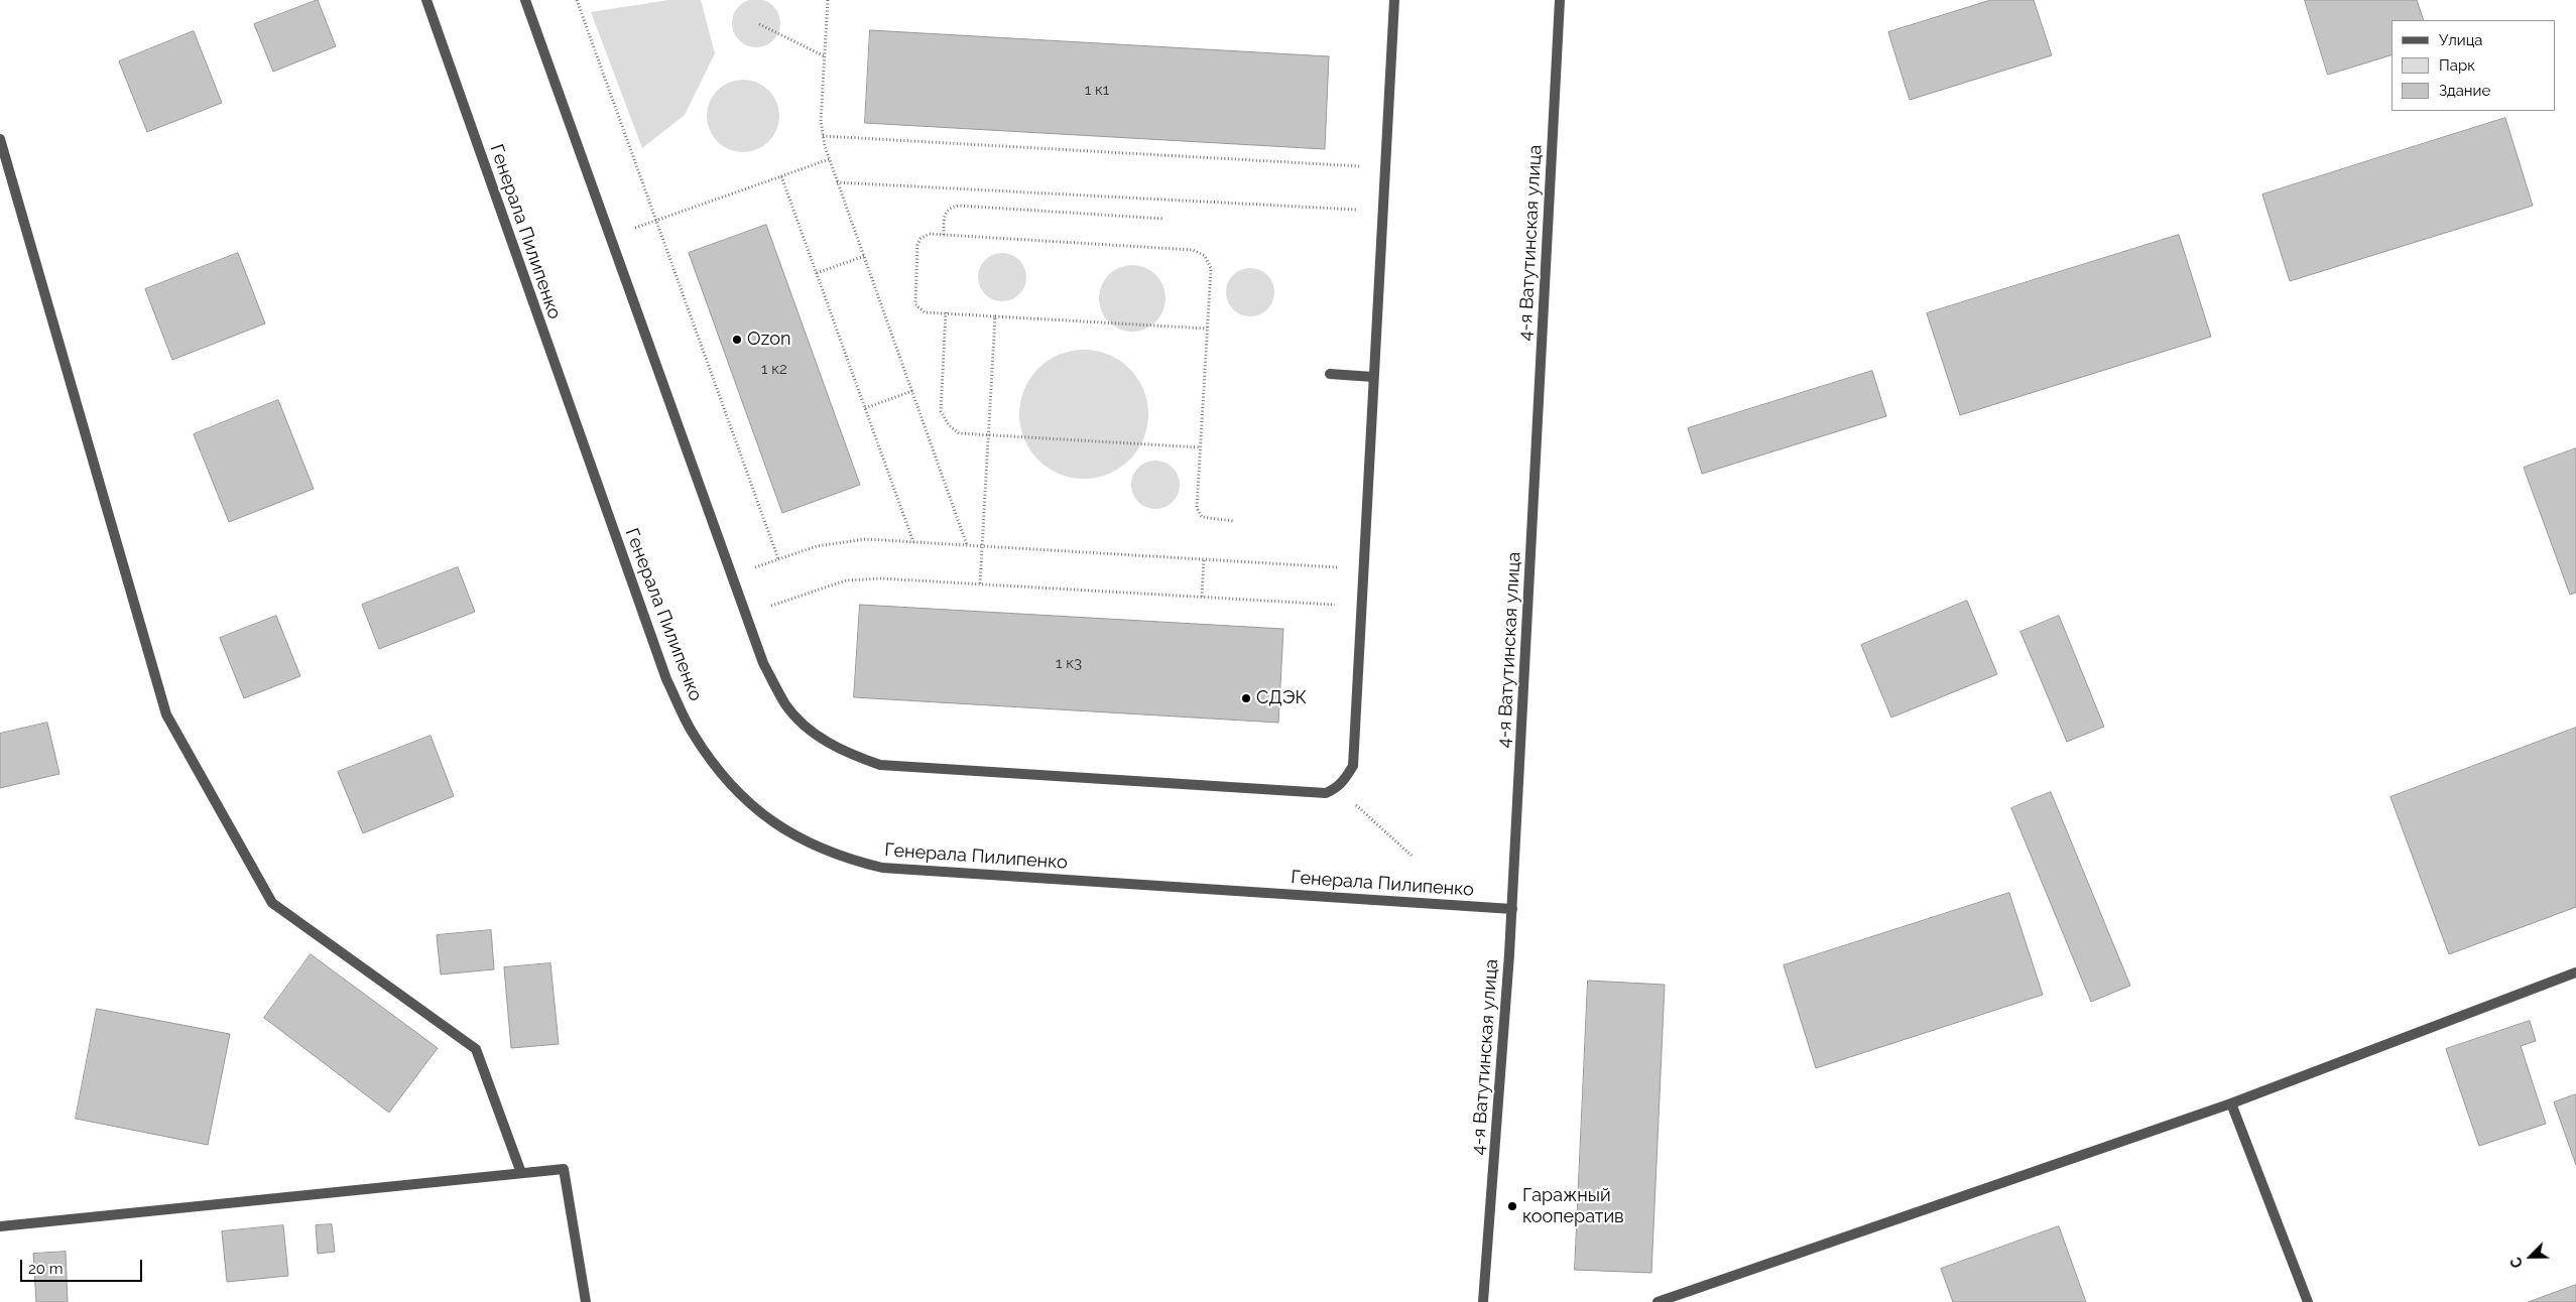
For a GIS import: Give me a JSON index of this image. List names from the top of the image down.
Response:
{
  "streets": {
    "street": ["Генерала Пилипенко", "4-я Ватутинская улица"]
  },
  "crossings": [
    ["Генерала Пилипенко", "4-я Ватутинская улица"]
  ],
  "places": ["Ozon", "СДЭК", "Гаражный кооператив"],
  "house_numbers": ["1 к1", "1 к2", "1 к3"],
  "legend": ["Улица", "Парк", "Здание"],
  "scale_bar": "20 m",
  "north": "bottom left"
}
